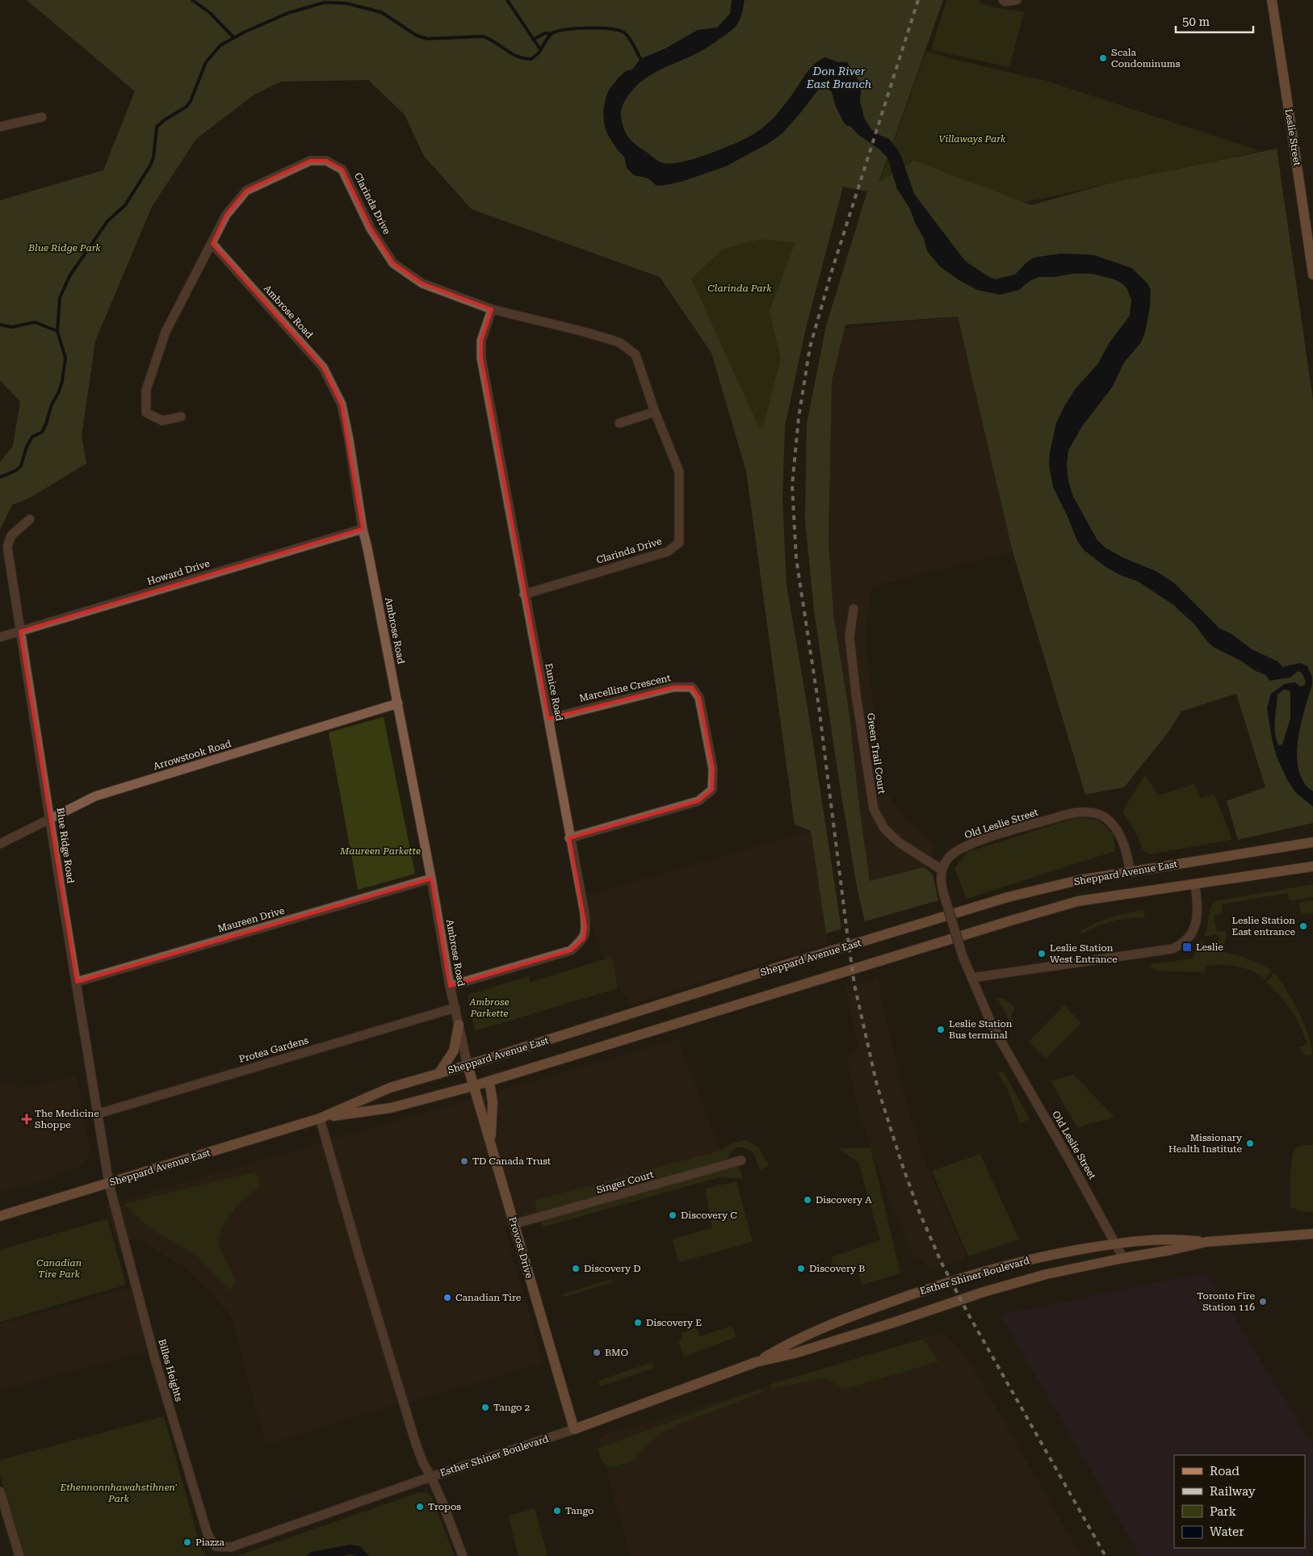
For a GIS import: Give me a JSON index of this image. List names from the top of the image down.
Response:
{
  "streets": {
    "main road": [
      "Leslie Street",
      "Sheppard Avenue East",
      "Provost Drive",
      "Esther Shiner Boulevard"
    ],
    "street": [
      "Clarinda Drive",
      "Ambrose Road",
      "Howard Drive",
      "Marcelline Crescent",
      "Eunice Road",
      "Green Trail Court",
      "Arrowstook Road",
      "Old Leslie Street",
      "Blue Ridge Road",
      "Maureen Drive",
      "Protea Gardens",
      "Singer Court",
      "Billes Heights"
    ]
  },
  "crossings": [
    ["Clarinda Drive", "Ambrose Road"],
    ["Clarinda Drive", "Eunice Road"],
    ["Ambrose Road", "Howard Drive"],
    ["Ambrose Road", "Eunice Road"],
    ["Ambrose Road", "Arrowstook Road"],
    ["Ambrose Road", "Sheppard Avenue East"],
    ["Ambrose Road", "Maureen Drive"],
    ["Ambrose Road", "Protea Gardens"],
    ["Ambrose Road", "Provost Drive"],
    ["Howard Drive", "Blue Ridge Road"],
    ["Marcelline Crescent", "Eunice Road"],
    ["Green Trail Court", "Old Leslie Street"],
    ["Arrowstook Road", "Blue Ridge Road"],
    ["Old Leslie Street", "Sheppard Avenue East"],
    ["Old Leslie Street", "Esther Shiner Boulevard"],
    ["Blue Ridge Road", "Sheppard Avenue East"],
    ["Blue Ridge Road", "Maureen Drive"],
    ["Blue Ridge Road", "Protea Gardens"],
    ["Blue Ridge Road", "Billes Heights"],
    ["Sheppard Avenue East", "Provost Drive"],
    ["Sheppard Avenue East", "Billes Heights"],
    ["Singer Court", "Provost Drive"],
    ["Provost Drive", "Esther Shiner Boulevard"],
    ["Esther Shiner Boulevard", "Billes Heights"]
  ],
  "water": ["Don River East Branch"],
  "parks": [
    "Villaways Park",
    "Blue Ridge Park",
    "Clarinda Park",
    "Maureen Parkette",
    "Ambrose Parkette",
    "Canadian Tire Park",
    "Ethennonnhawahstihnen' Park"
  ],
  "places": {
    "other": [
      "Scala Condominums",
      "Leslie Station East entrance",
      "Leslie Station West Entrance",
      "Leslie Station Bus terminal",
      "Missionary Health Institute",
      "TD Canada Trust",
      "Discovery A",
      "Discovery C",
      "Discovery D",
      "Discovery B",
      "Canadian Tire",
      "Toronto Fire Station 116",
      "Discovery E",
      "BMO",
      "Tango 2",
      "Tropos",
      "Tango",
      "Piazza"
    ],
    "transit": ["Leslie"],
    "health": ["The Medicine Shoppe"]
  },
  "legend": [
    "Road",
    "Railway",
    "Park",
    "Water"
  ],
  "scale_bar": "50 m"
}
